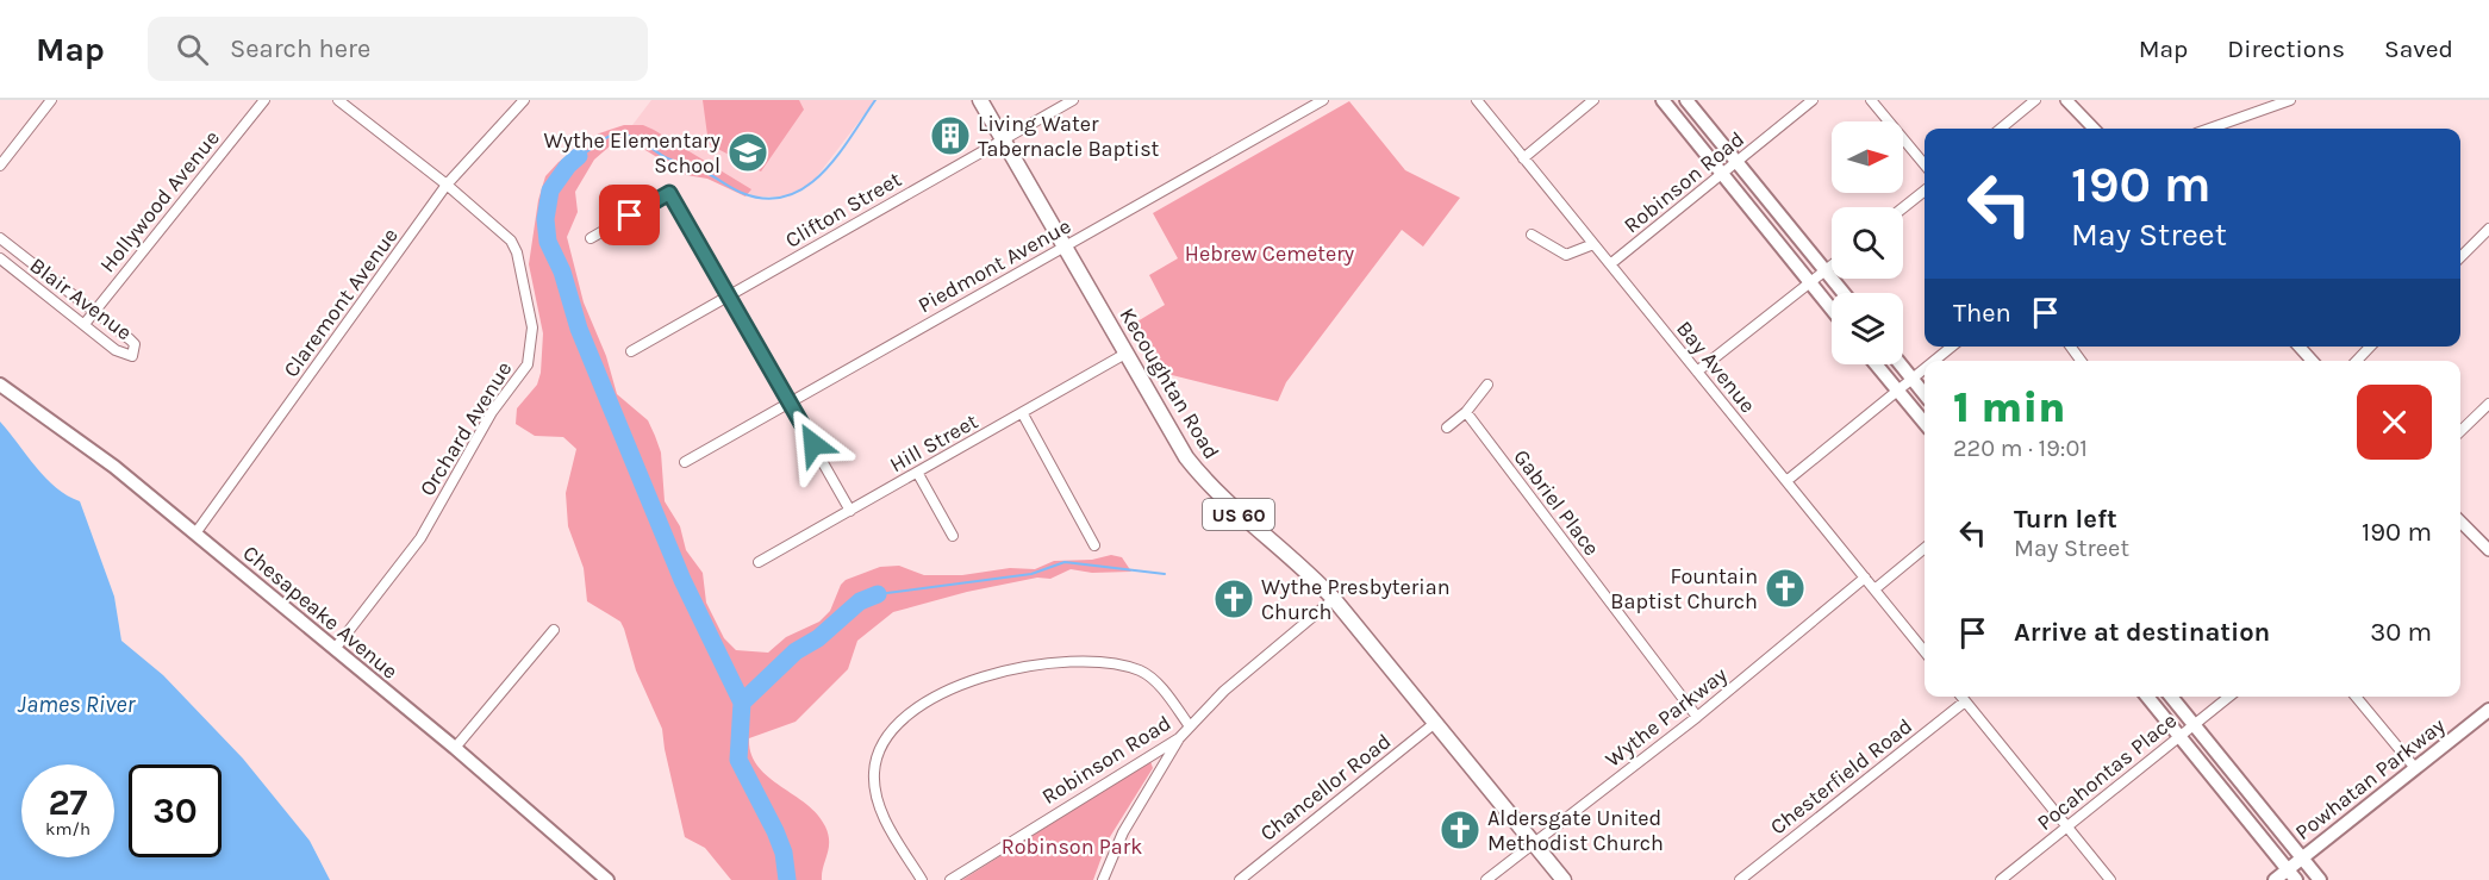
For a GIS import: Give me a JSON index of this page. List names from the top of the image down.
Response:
{
  "streets": {
    "main road": [
      "Kecoughtan Road",
      "US 60",
      "Chesapeake Avenue",
      "Powhatan Parkway"
    ],
    "street": [
      "Robinson Road",
      "Hollywood Avenue",
      "Clifton Street",
      "Piedmont Avenue",
      "Blair Avenue",
      "Claremont Avenue",
      "Bay Avenue",
      "Orchard Avenue",
      "Hill Street",
      "Gabriel Place",
      "Wythe Parkway",
      "Pocahontas Place",
      "Chesterfield Road",
      "Chancellor Road"
    ]
  },
  "crossings": [
    ["Robinson Road", "Bay Avenue"],
    ["Robinson Road", "Kecoughtan Road"],
    ["Hollywood Avenue", "Blair Avenue"],
    ["Clifton Street", "Kecoughtan Road"],
    ["Piedmont Avenue", "Kecoughtan Road"],
    ["Claremont Avenue", "Orchard Avenue"],
    ["Claremont Avenue", "Chesapeake Avenue"],
    ["Bay Avenue", "Wythe Parkway"],
    ["Kecoughtan Road", "Hill Street"],
    ["Kecoughtan Road", "Wythe Parkway"],
    ["Kecoughtan Road", "Chancellor Road"],
    ["Orchard Avenue", "Chesapeake Avenue"],
    ["Gabriel Place", "Wythe Parkway"]
  ],
  "water": ["James River"],
  "parks": ["Hebrew Cemetery", "Robinson Park"],
  "places": {
    "building": ["Living Water Tabernacle Baptist"],
    "school or university": ["Wythe Elementary School"],
    "church": ["Fountain Baptist Church", "Wythe Presbyterian Church", "Aldersgate United Methodist Church"]
  },
  "north": "right",
  "page": {
    "header": "Map",
    "search": "Search here",
    "nav": ["Map", "Directions", "Saved"],
    "turn": ["190 m", "May Street"],
    "then": "Then",
    "heading": ["1 min", "220 m · 19:01"],
    "list": [
      {
        "name": "Turn left",
        "note": "May Street",
        "value": "190 m"
      },
      {
        "name": "Arrive at destination",
        "value": "30 m"
      }
    ],
    "speed": "27 km/h",
    "limit": "30"
  }
}
